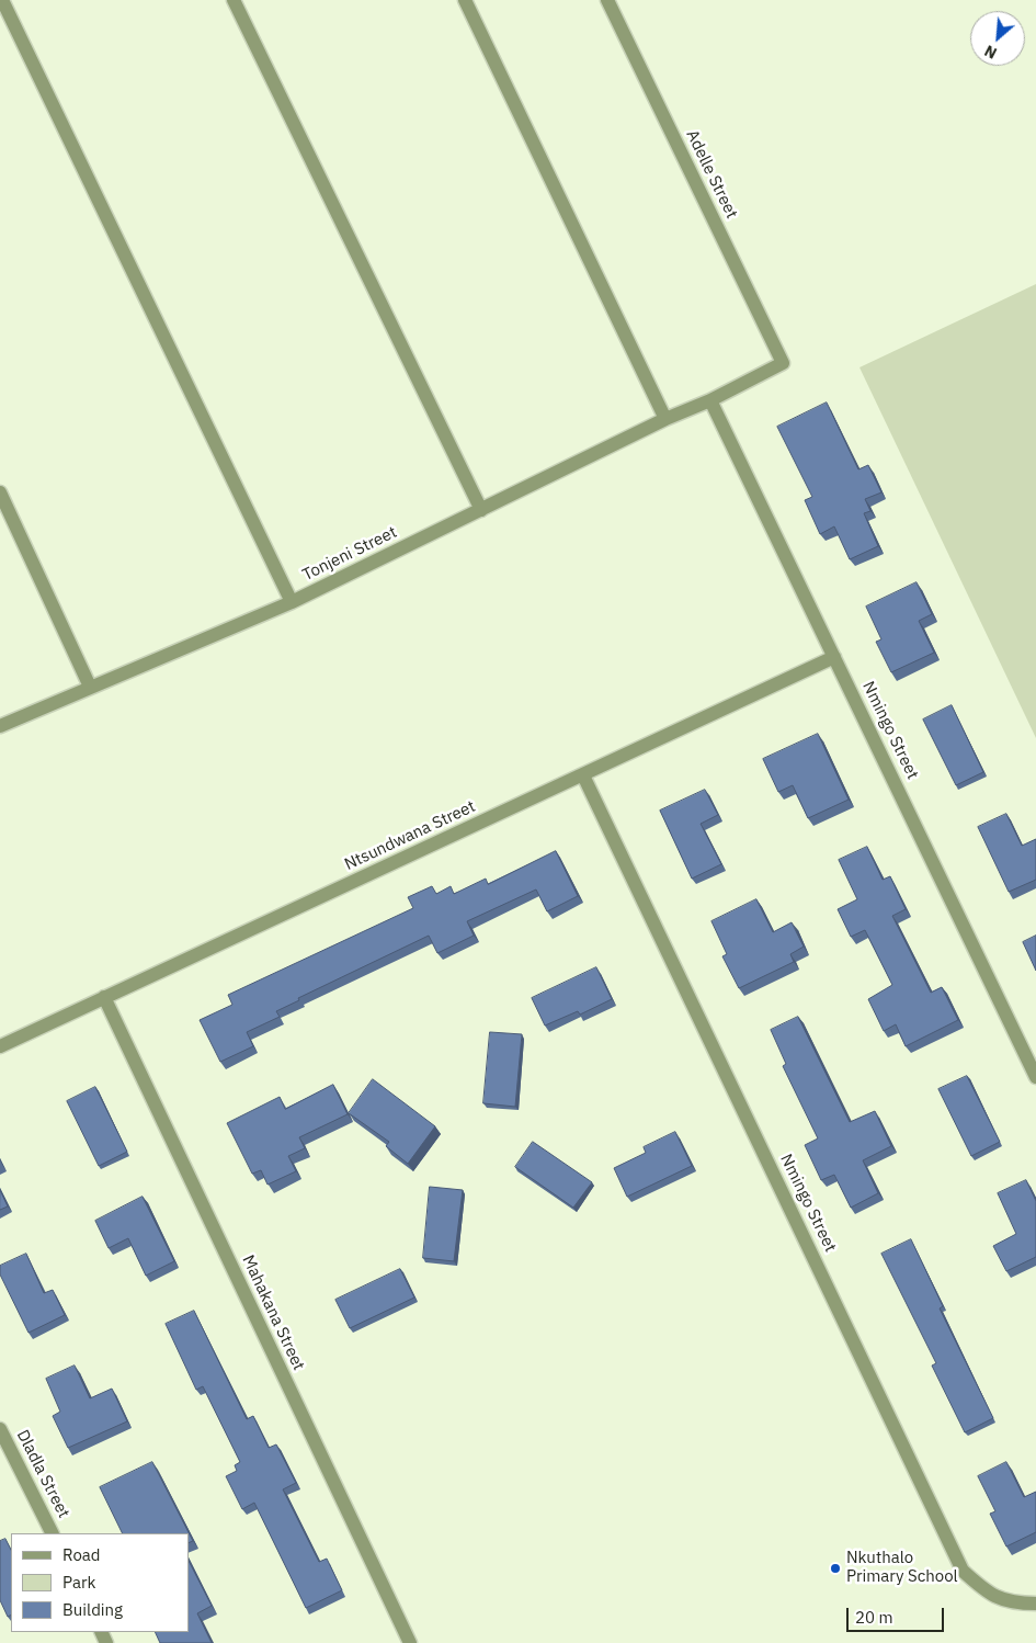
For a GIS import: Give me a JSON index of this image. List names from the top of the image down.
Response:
{
  "streets": {
    "street": [
      "Adelle Street",
      "Tonjeni Street",
      "Nmingo Street",
      "Ntsundwana Street",
      "Mahakana Street",
      "Dladla Street"
    ]
  },
  "crossings": [
    ["Adelle Street", "Tonjeni Street"],
    ["Tonjeni Street", "Nmingo Street"],
    ["Nmingo Street", "Ntsundwana Street"],
    ["Ntsundwana Street", "Mahakana Street"]
  ],
  "places": ["Nkuthalo Primary School"],
  "legend": ["Road", "Park", "Building"],
  "scale_bar": "20 m",
  "north": "bottom left"
}
